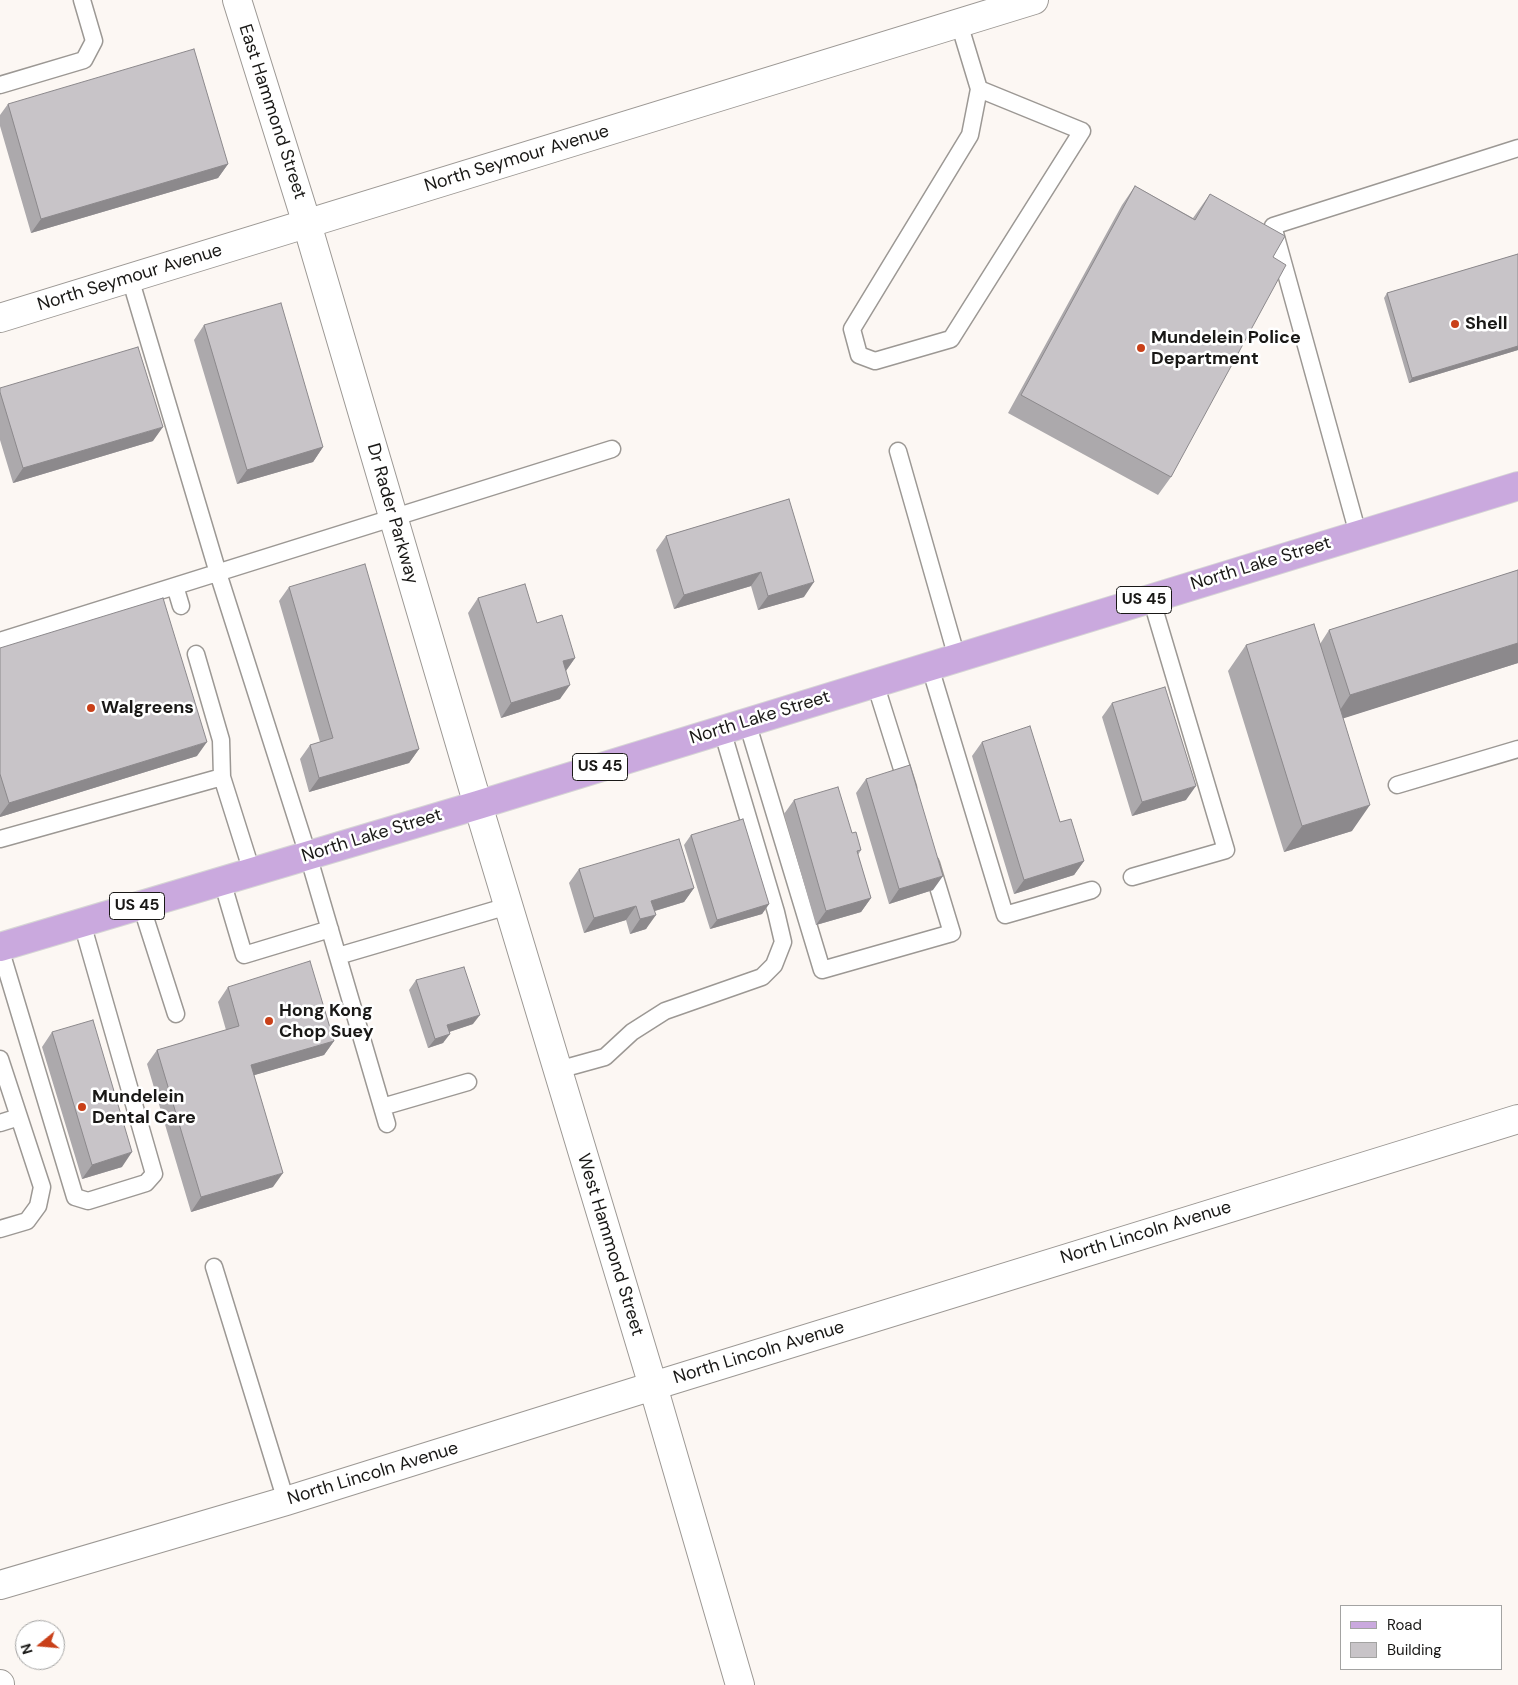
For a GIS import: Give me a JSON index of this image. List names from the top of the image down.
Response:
{
  "streets": {
    "main road": ["North Lake Street", "US 45"],
    "street": [
      "East Hammond Street",
      "North Seymour Avenue",
      "Dr Rader Parkway",
      "North Lincoln Avenue",
      "West Hammond Street"
    ]
  },
  "crossings": [
    ["East Hammond Street", "North Seymour Avenue"],
    ["East Hammond Street", "Dr Rader Parkway"],
    ["North Seymour Avenue", "Dr Rader Parkway"],
    ["Dr Rader Parkway", "North Lake Street"],
    ["Dr Rader Parkway", "West Hammond Street"],
    ["North Lake Street", "West Hammond Street"],
    ["North Lincoln Avenue", "West Hammond Street"]
  ],
  "places": [
    "Shell",
    "Mundelein Police Department",
    "Walgreens",
    "Hong Kong Chop Suey",
    "Mundelein Dental Care"
  ],
  "legend": ["Road", "Building"],
  "north": "left"
}
